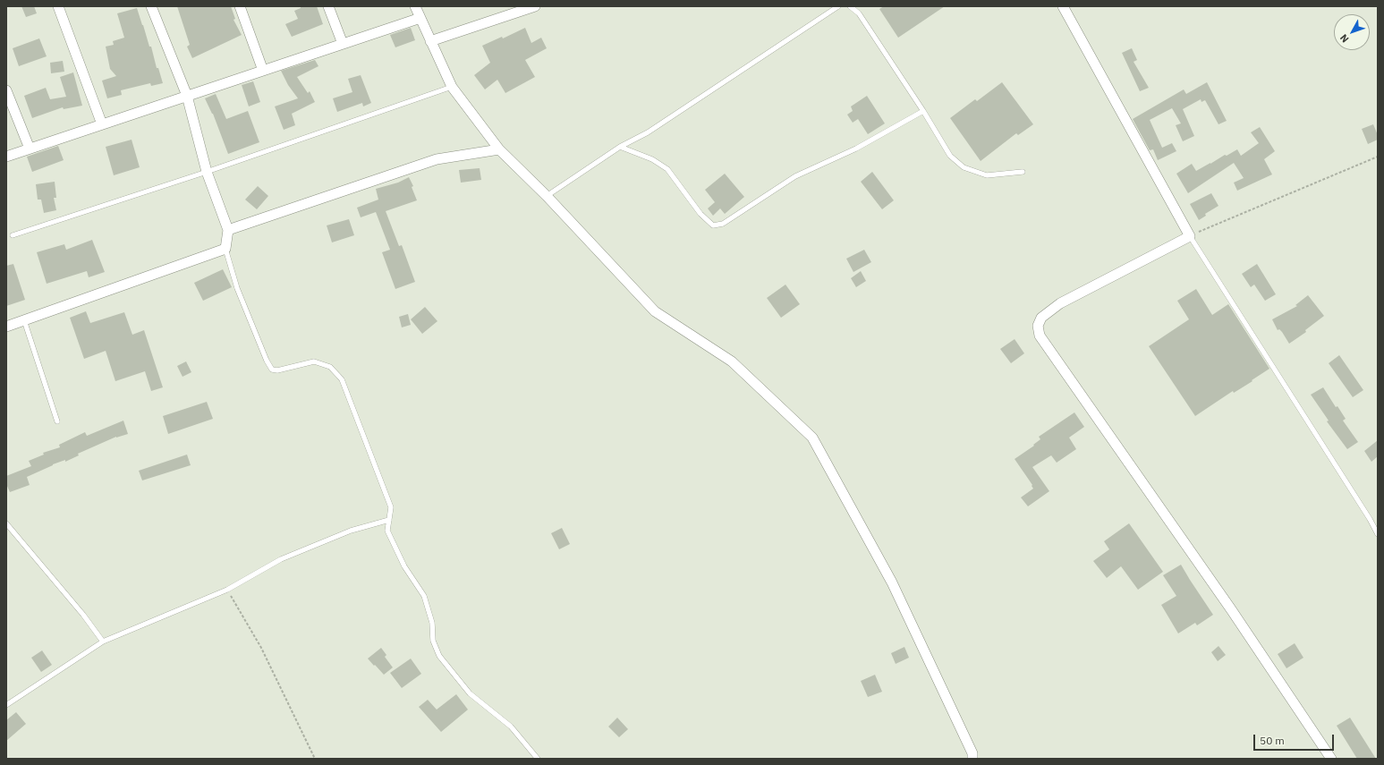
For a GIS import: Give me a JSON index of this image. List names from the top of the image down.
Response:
{
  "scale_bar": "50 m",
  "north": "bottom left"
}
